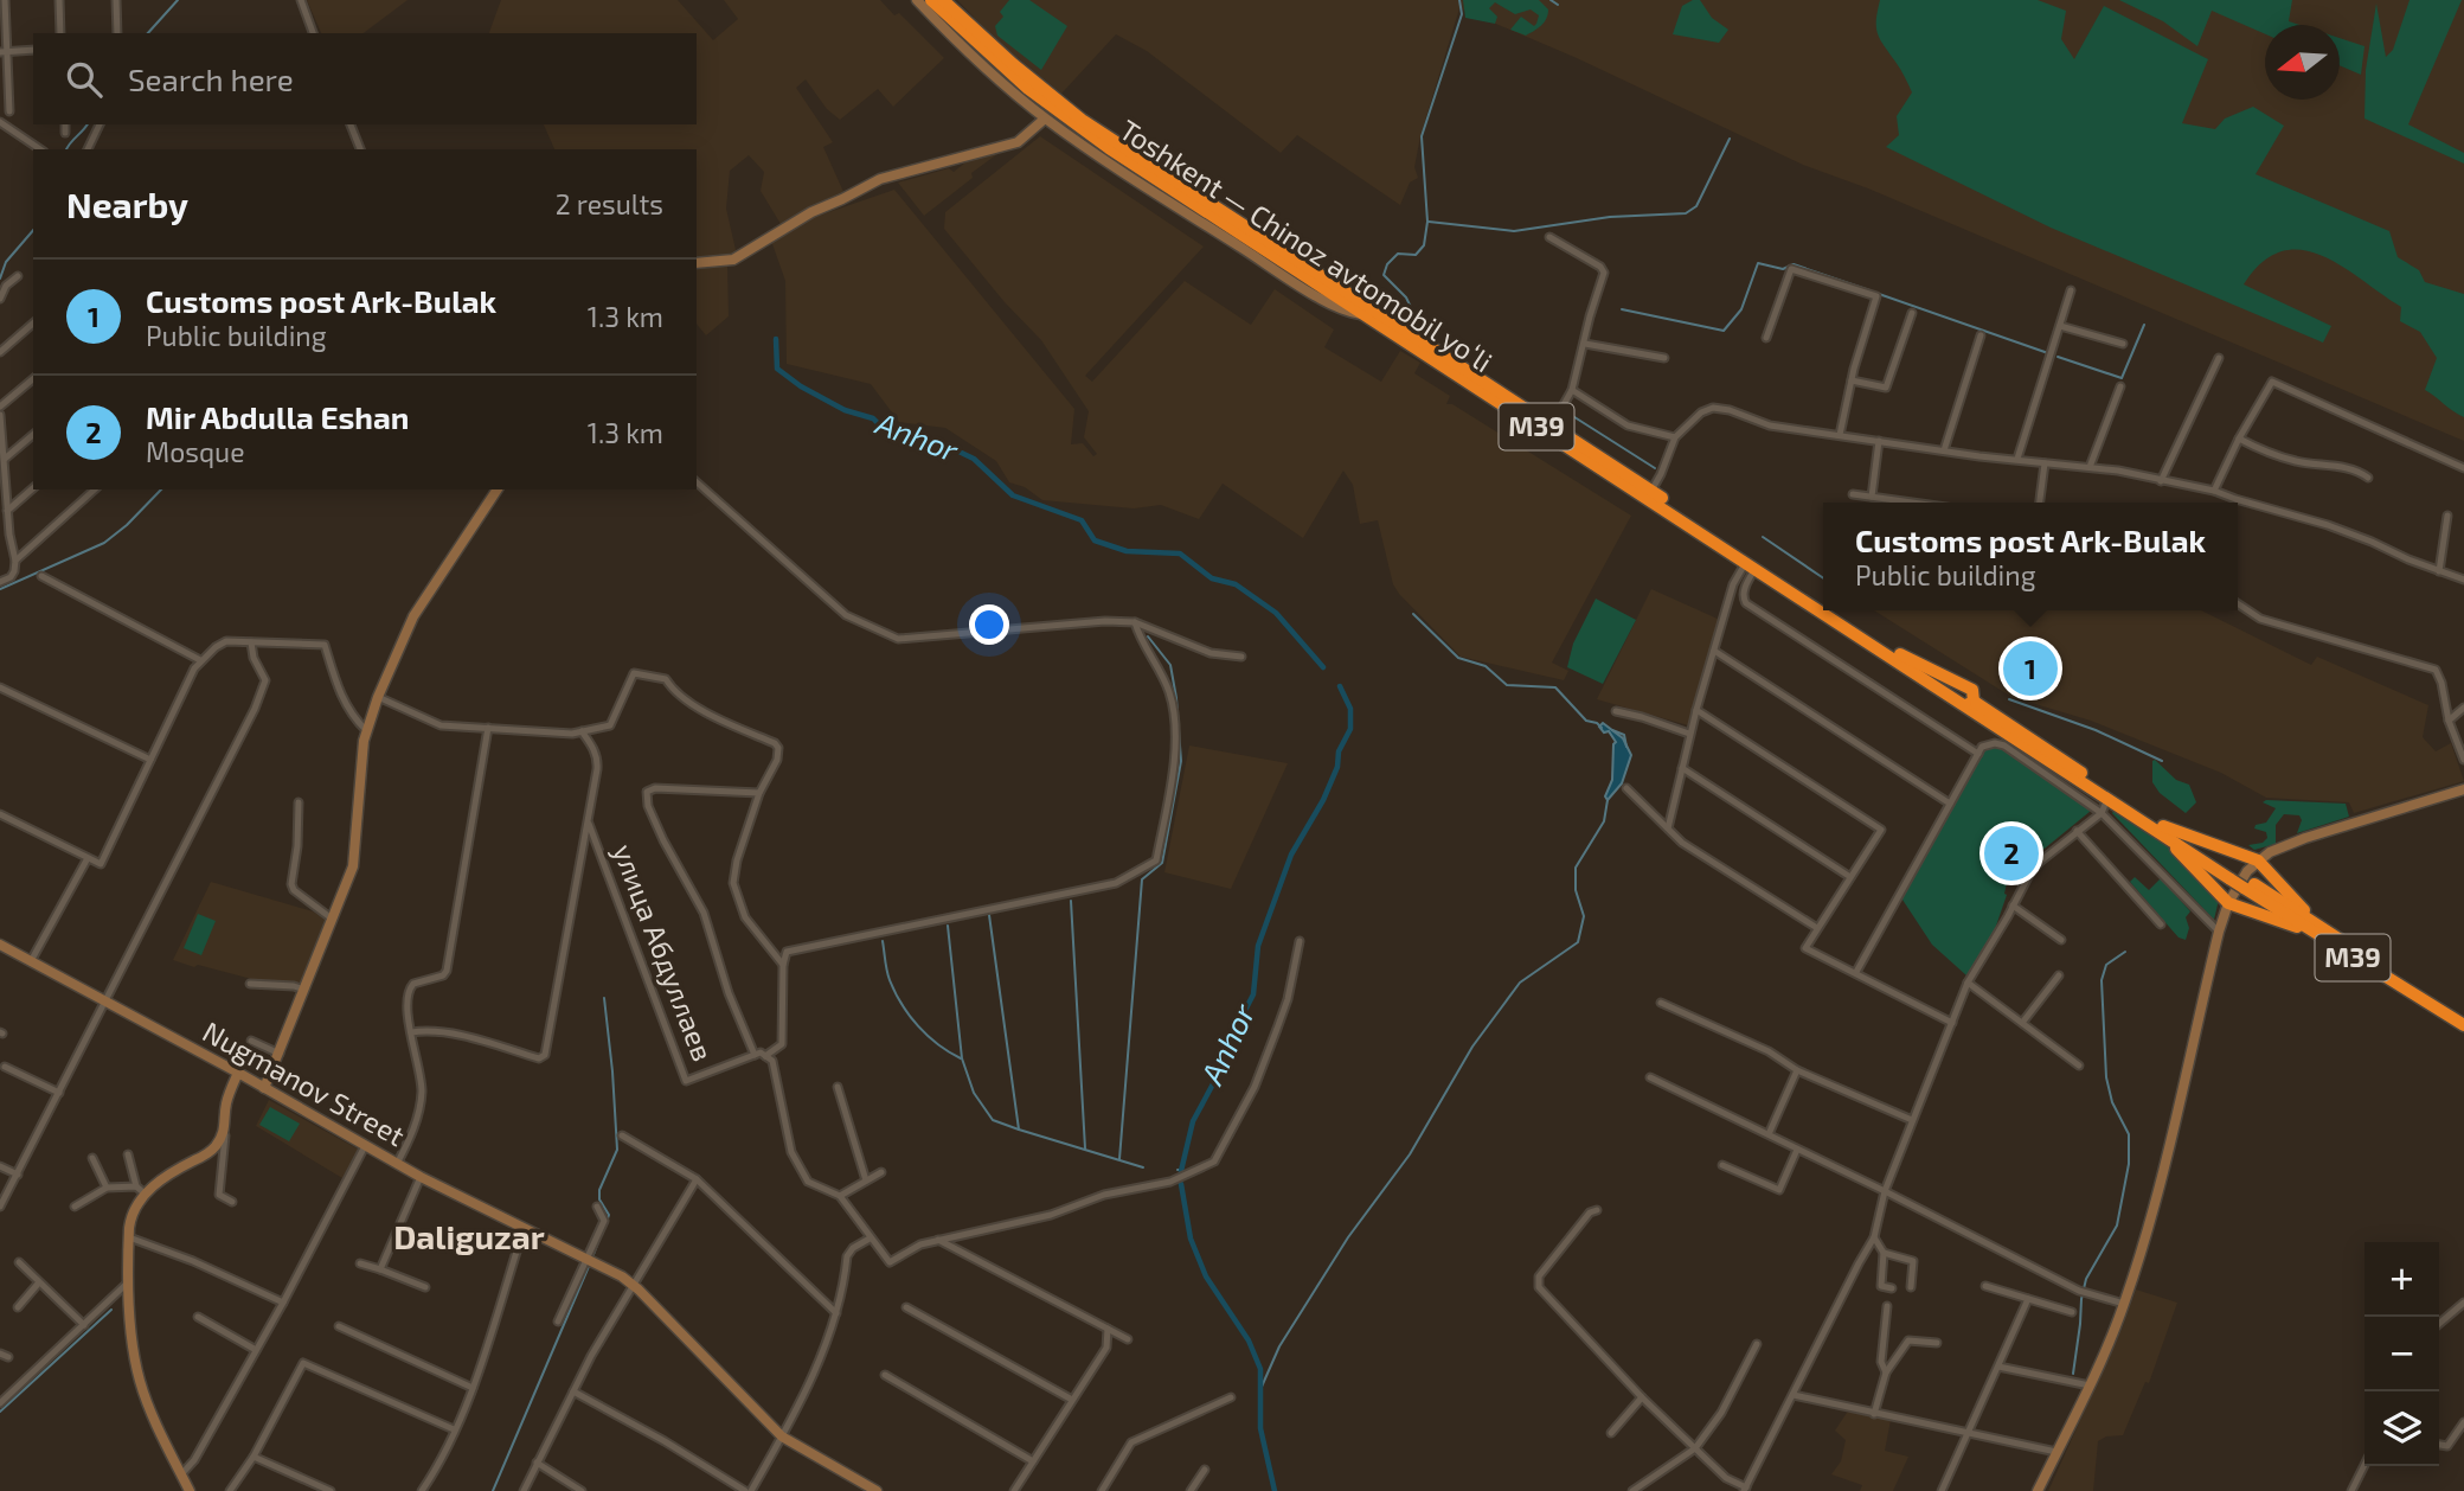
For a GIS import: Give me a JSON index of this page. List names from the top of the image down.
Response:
{
  "streets": {
    "highway": ["Toshkent — Chinoz avtomobil yoʻli", "M39"],
    "street": ["улица Абдуллаев", "Nugmanov Street"]
  },
  "crossings": [
    ["Toshkent — Chinoz avtomobil yoʻli", "M39"]
  ],
  "districts": ["Daliguzar"],
  "water": ["Anhor"],
  "north": "left",
  "page": {
    "search": "Search here",
    "heading": ["Nearby", "2 results"],
    "list": [
      {
        "mark": "1",
        "name": "Customs post Ark-Bulak",
        "note": "Public building",
        "value": "1.3 km"
      },
      {
        "mark": "2",
        "name": "Mir Abdulla Eshan",
        "note": "Mosque",
        "value": "1.3 km"
      }
    ],
    "popup": ["Customs post Ark-Bulak", "Public building"],
    "pins": ["1", "2"],
    "map_buttons": ["+", "−"]
  }
}
